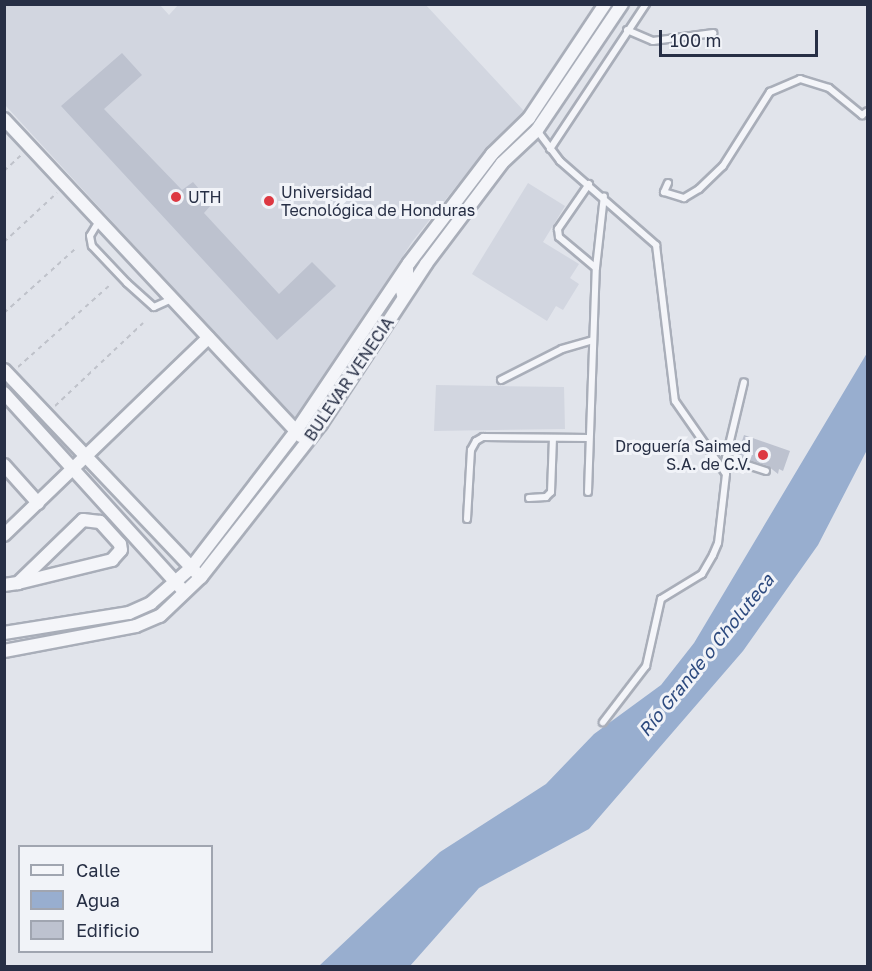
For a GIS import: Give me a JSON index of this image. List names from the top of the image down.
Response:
{
  "streets": {
    "street": ["BULEVAR VENECIA"]
  },
  "water": ["Río Grande o Choluteca"],
  "places": ["UTH", "Universidad Tecnológica de Honduras", "Droguería Saimed S.A. de C.V."],
  "legend": ["Calle", "Agua", "Edificio"],
  "scale_bar": "100 m"
}
